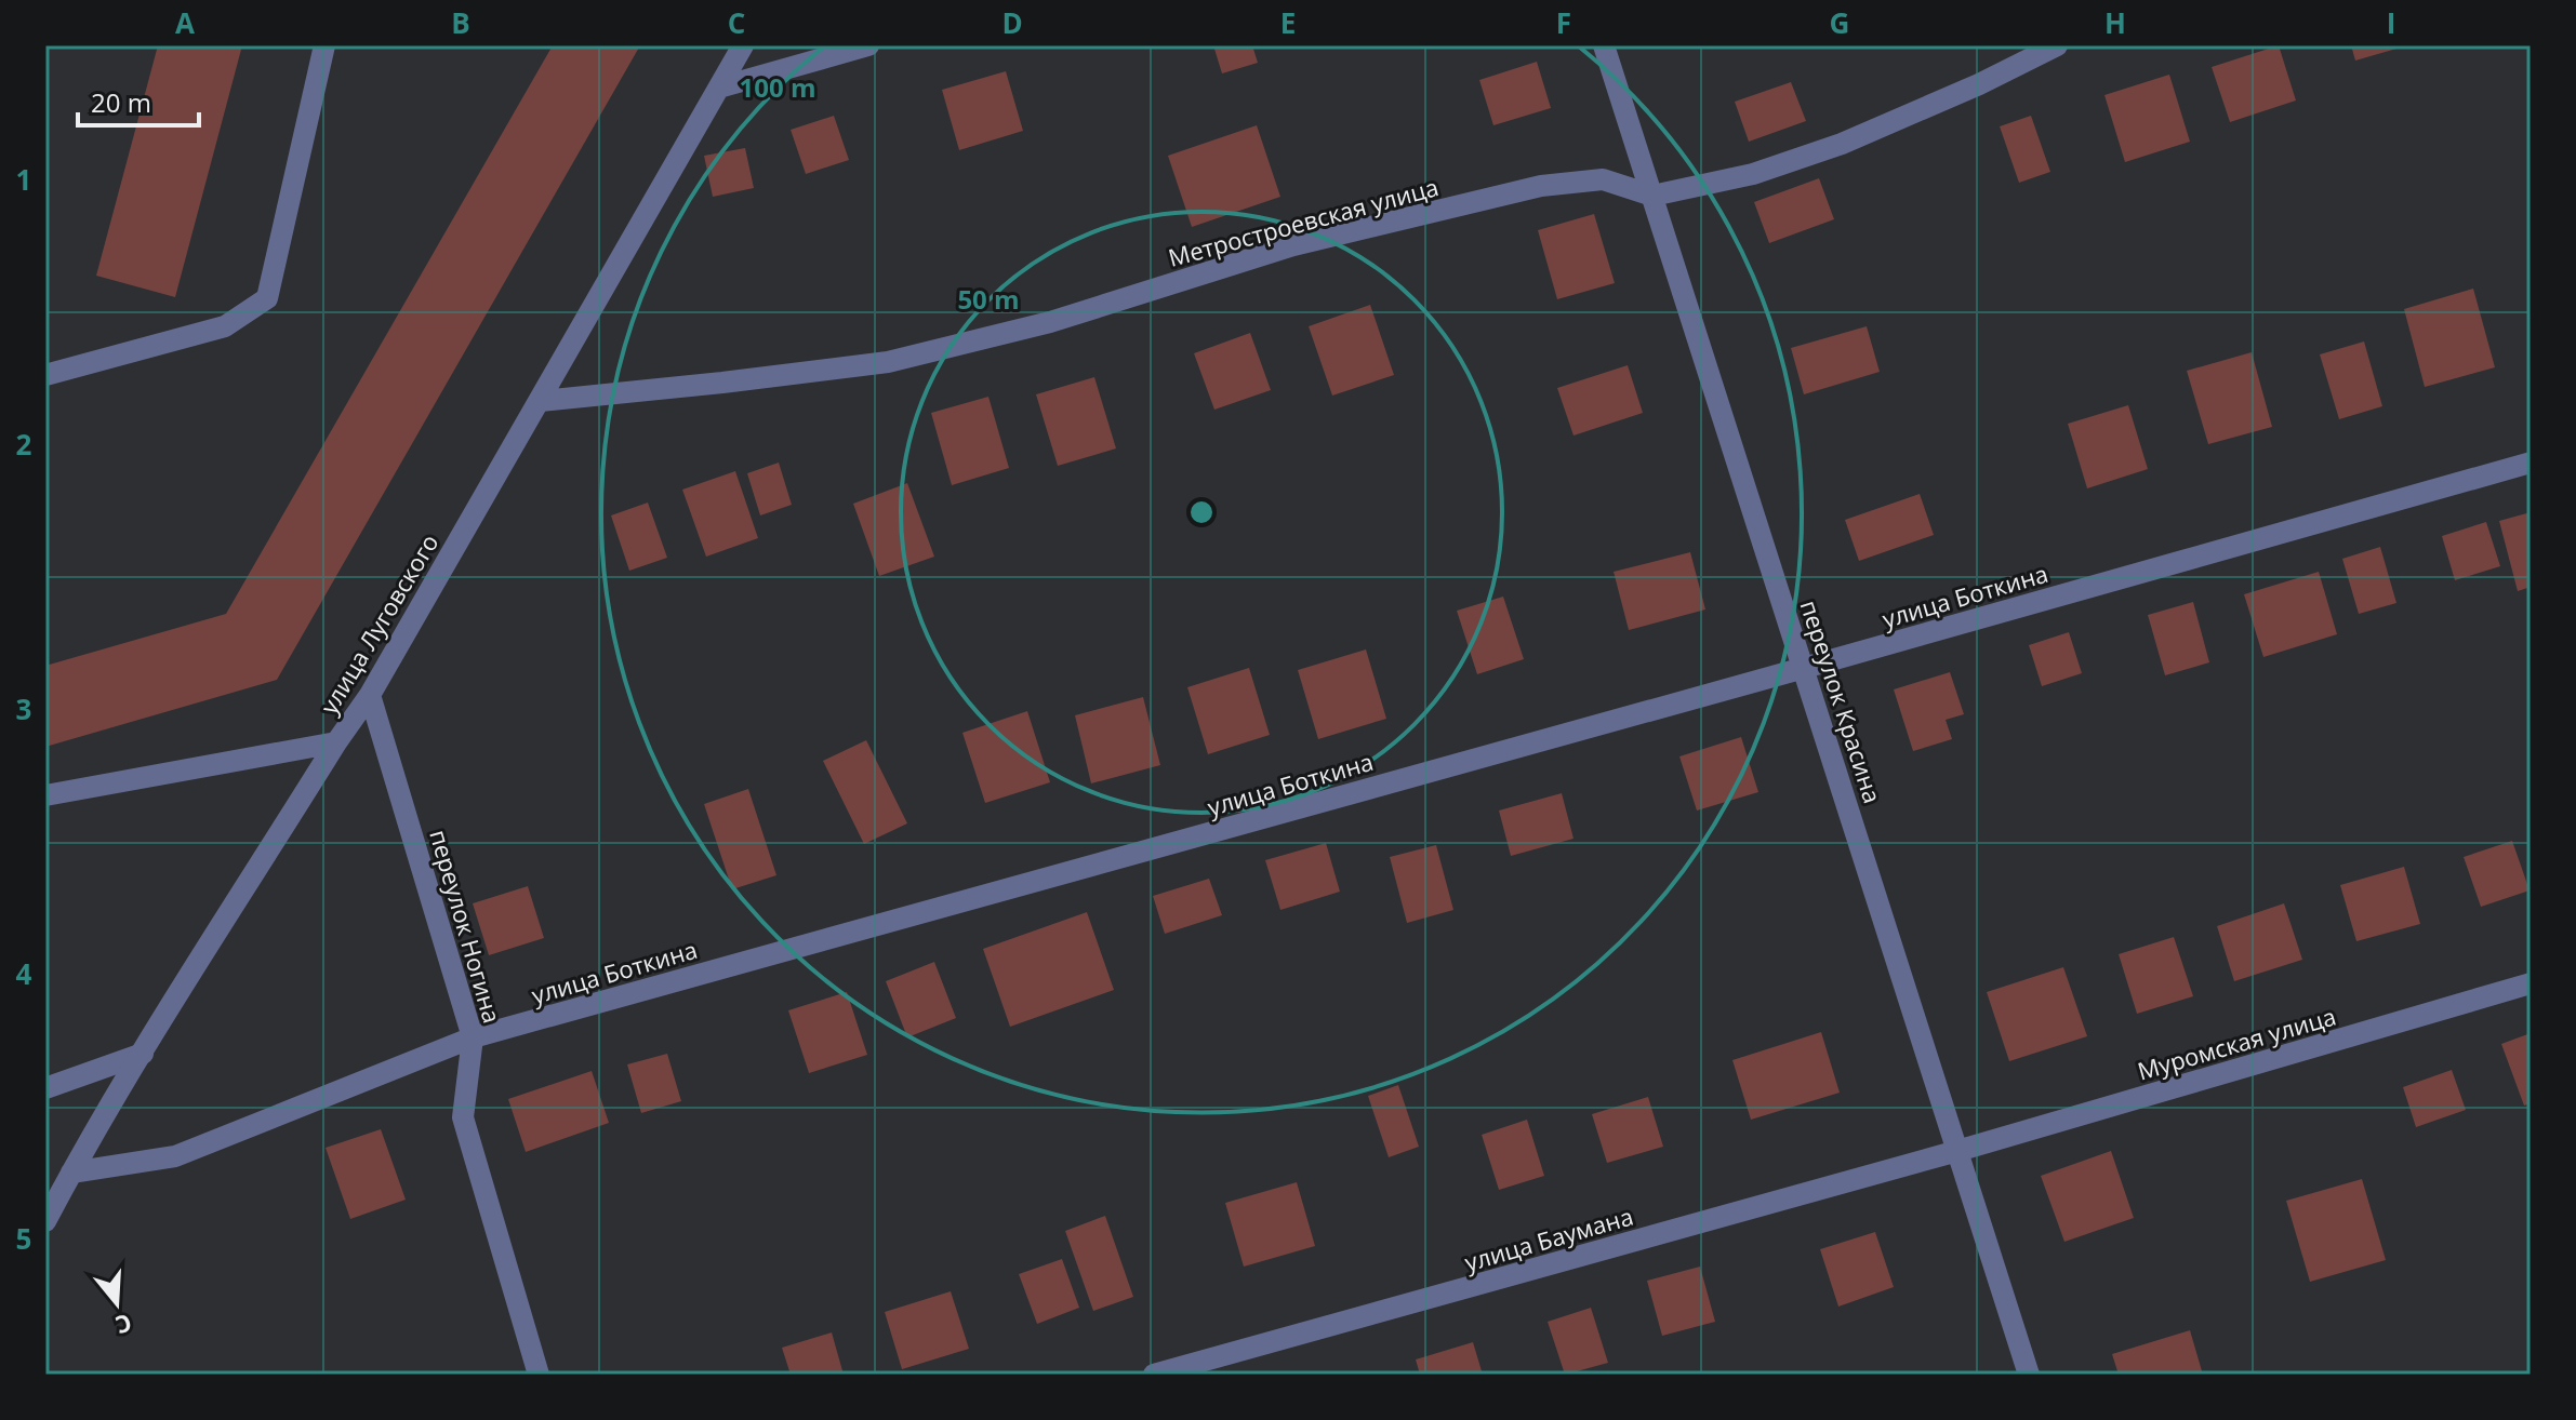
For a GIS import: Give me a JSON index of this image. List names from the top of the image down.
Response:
{
  "streets": {
    "street": [
      "Метростроевская улица",
      "улица Боткина",
      "улица Луговского",
      "переулок Красина",
      "переулок Ногина",
      "Муромская улица",
      "улица Баумана"
    ]
  },
  "crossings": [
    ["Метростроевская улица", "улица Луговского"],
    ["Метростроевская улица", "переулок Красина"],
    ["улица Боткина", "улица Луговского"],
    ["улица Боткина", "переулок Красина"],
    ["улица Боткина", "переулок Ногина"],
    ["улица Луговского", "переулок Ногина"],
    ["переулок Красина", "Муромская улица"],
    ["переулок Красина", "улица Баумана"],
    ["Муромская улица", "улица Баумана"]
  ],
  "scale_bar": "20 m",
  "north": "bottom",
  "grid": {
    "columns": [
      "A",
      "B",
      "C",
      "D",
      "E",
      "F",
      "G",
      "H",
      "I"
    ],
    "rows": [
      "1",
      "2",
      "3",
      "4",
      "5"
    ]
  },
  "rings": ["100 m", "50 m"]
}
